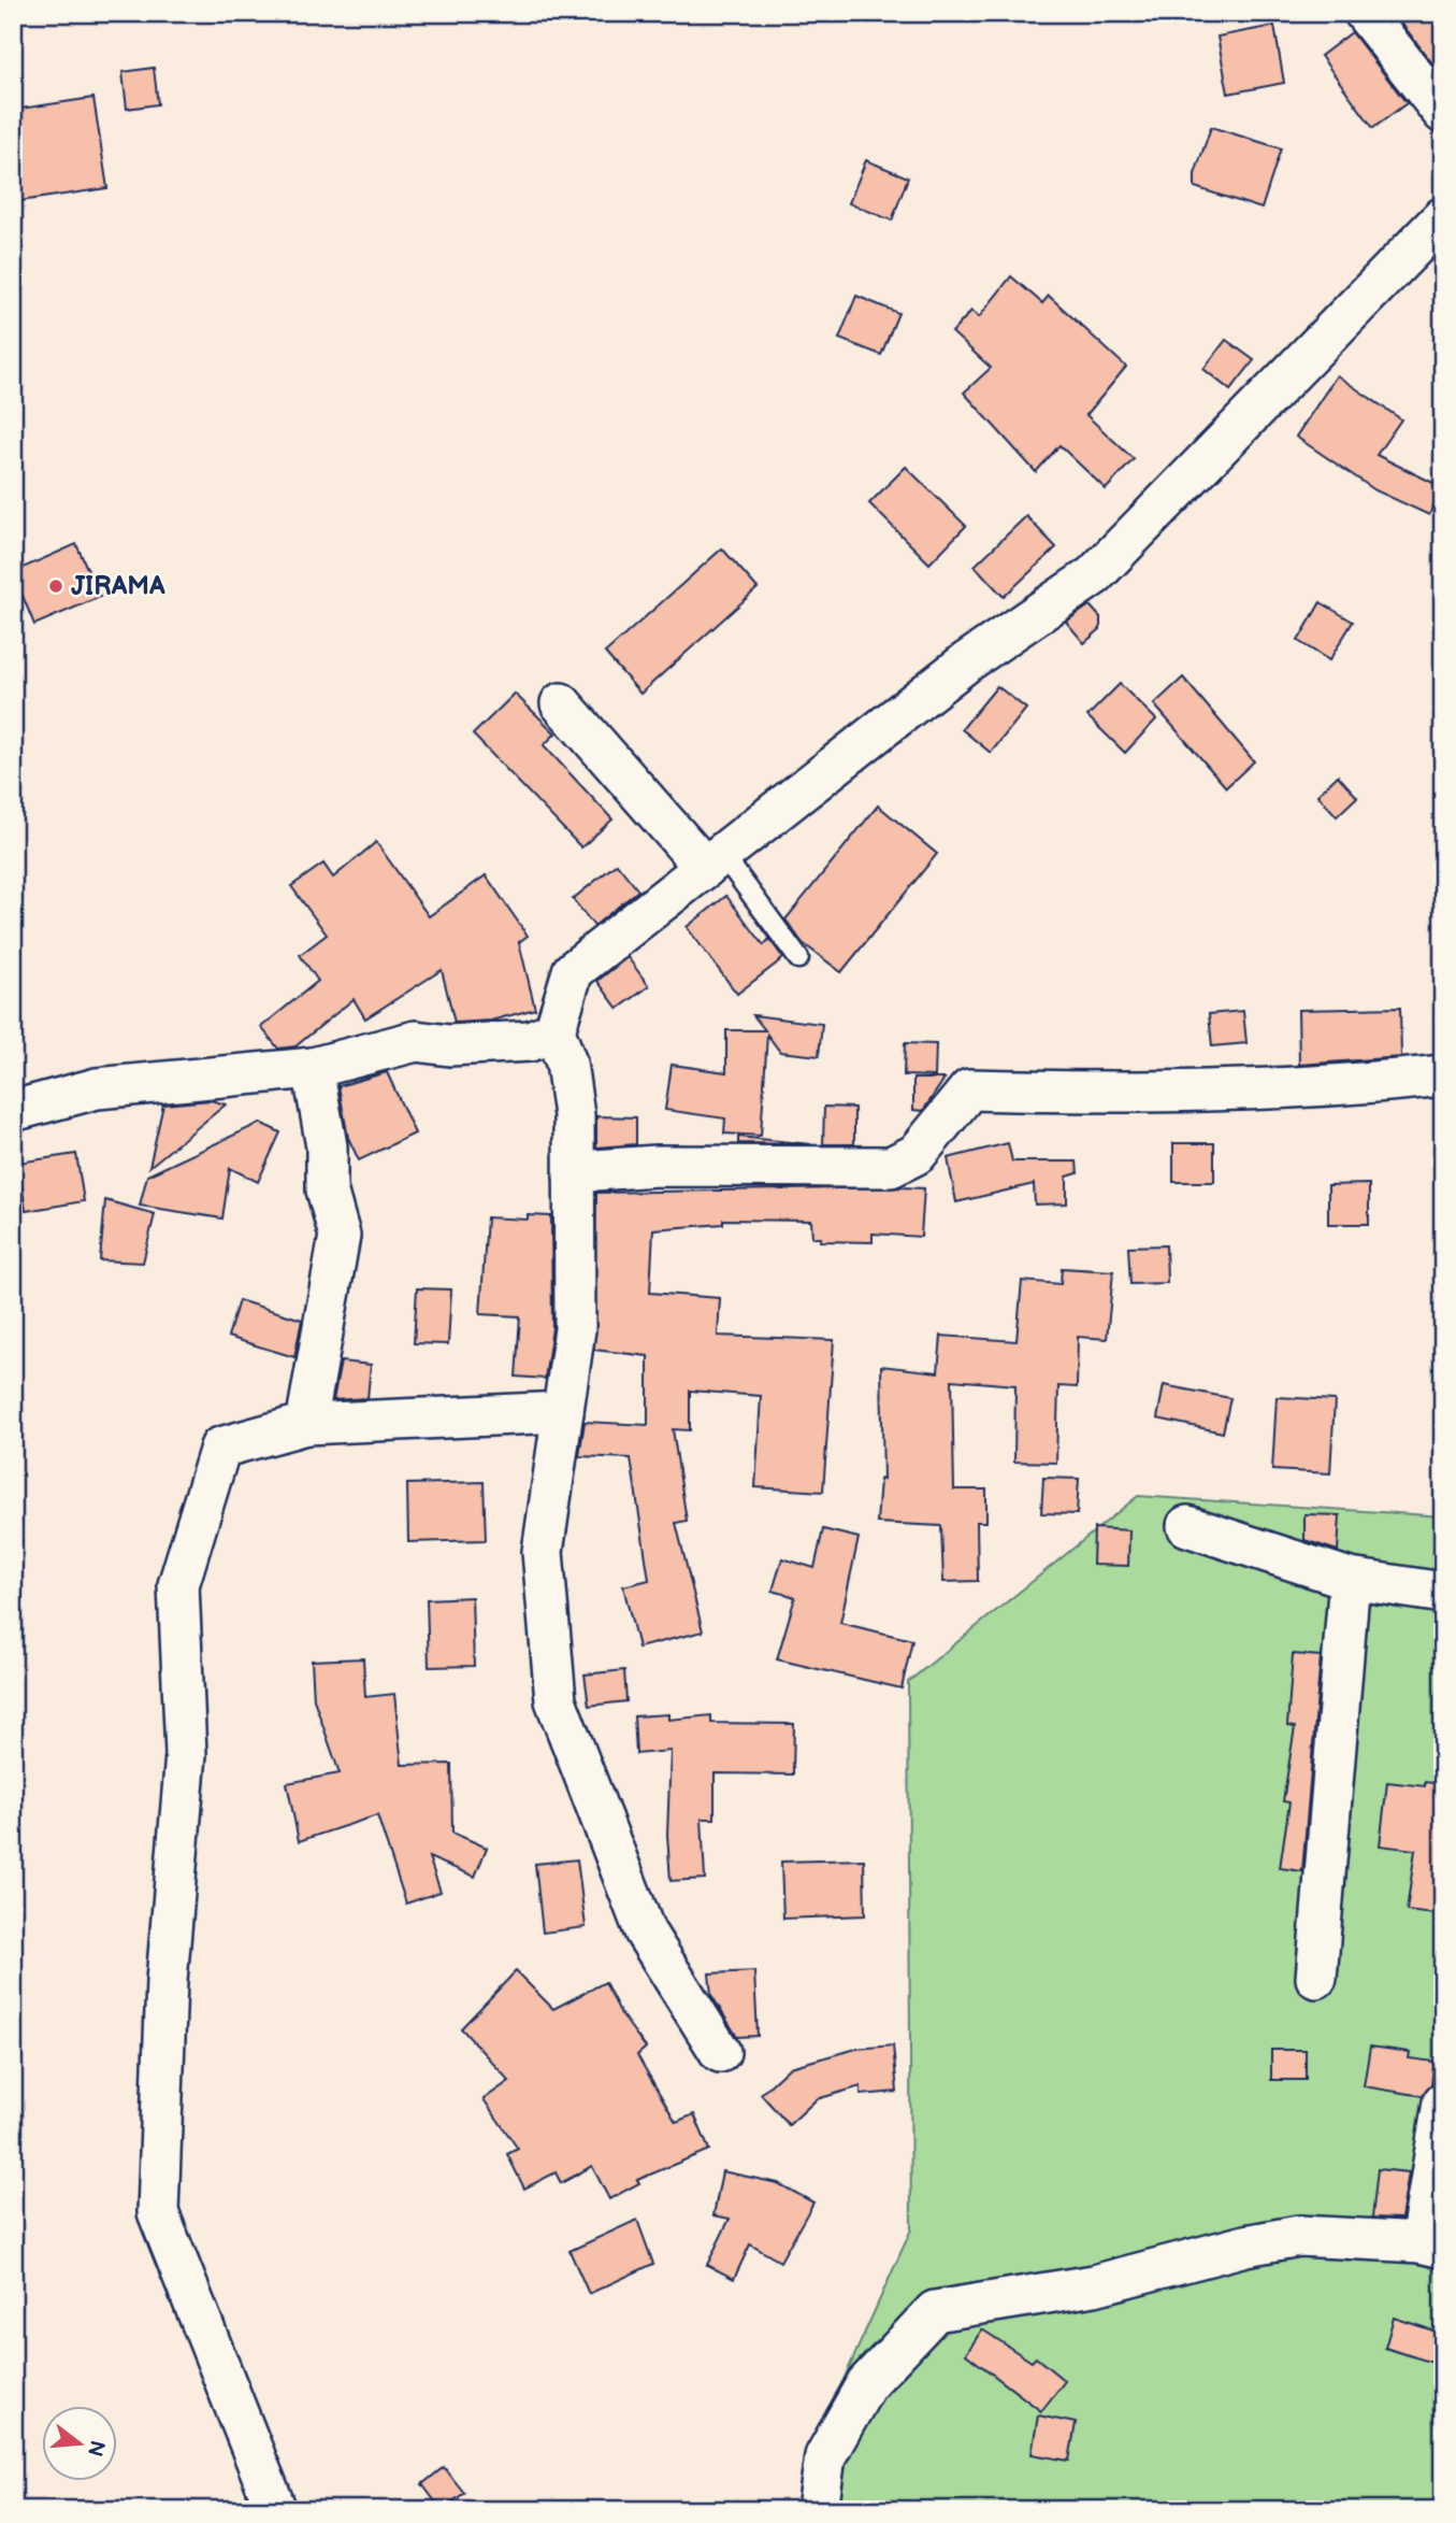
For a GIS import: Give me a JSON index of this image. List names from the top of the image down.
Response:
{
  "places": ["JIRAMA"],
  "north": "right"
}
